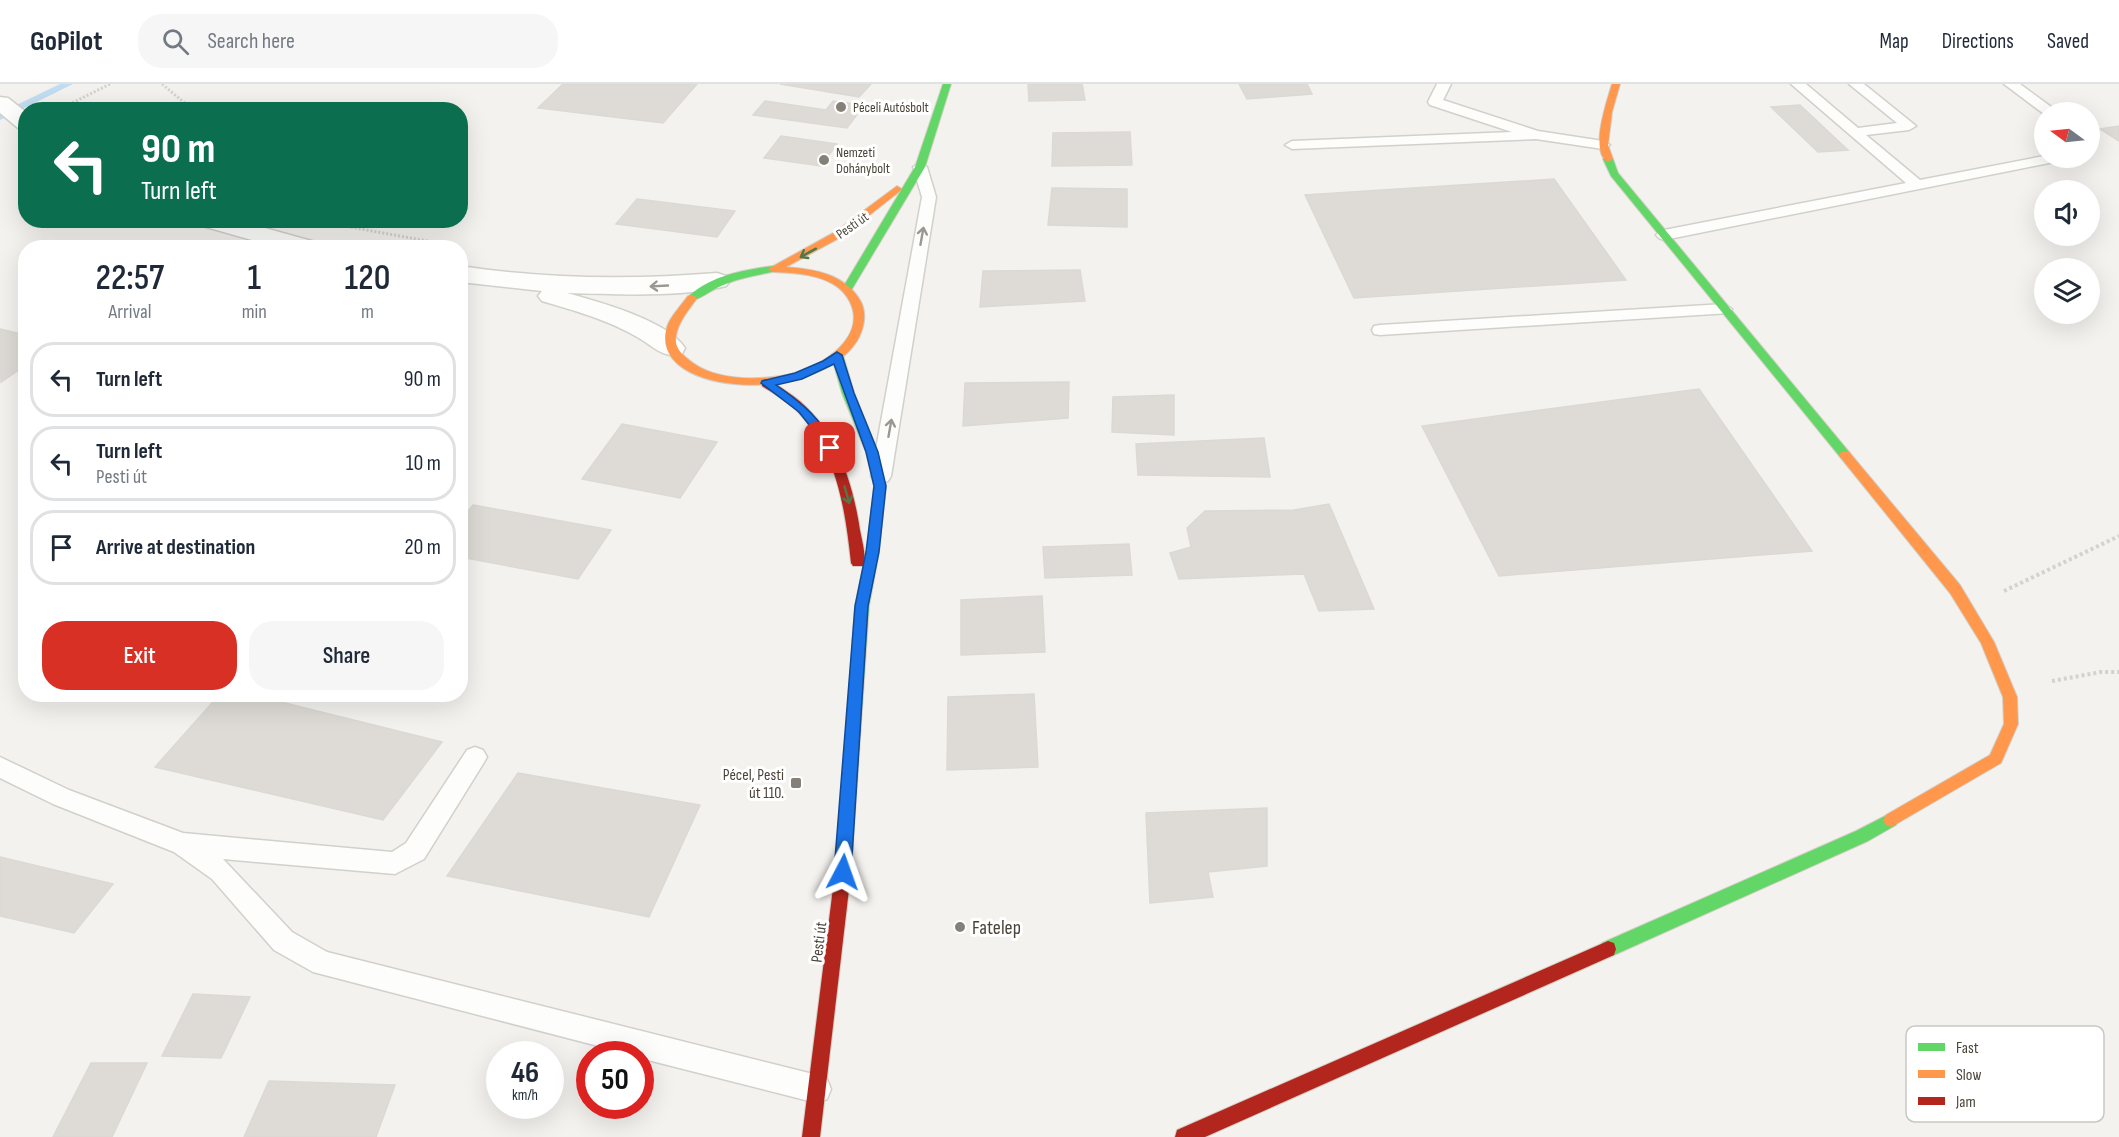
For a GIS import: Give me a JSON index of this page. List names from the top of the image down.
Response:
{
  "streets": {
    "main road": ["Pesti út"]
  },
  "places": {
    "other": ["Péceli Autósbolt", "Nemzeti Dohánybolt", "Fatelep"],
    "transit": ["Pécel, Pesti út 110."]
  },
  "legend": ["Fast", "Slow", "Jam"],
  "north": "left",
  "page": {
    "header": "GoPilot",
    "search": "Search here",
    "nav": ["Map", "Directions", "Saved"],
    "turn": ["90 m", "Turn left"],
    "eta": [
      "22:57",
      "Arrival",
      "1",
      "min",
      "120",
      "m"
    ],
    "list": [
      {
        "name": "Turn left",
        "value": "90 m"
      },
      {
        "name": "Turn left",
        "note": "Pesti út",
        "value": "10 m"
      },
      {
        "name": "Arrive at destination",
        "value": "20 m"
      }
    ],
    "buttons": ["Exit", "Share"],
    "speed": "46 km/h",
    "limit": "50"
  }
}
